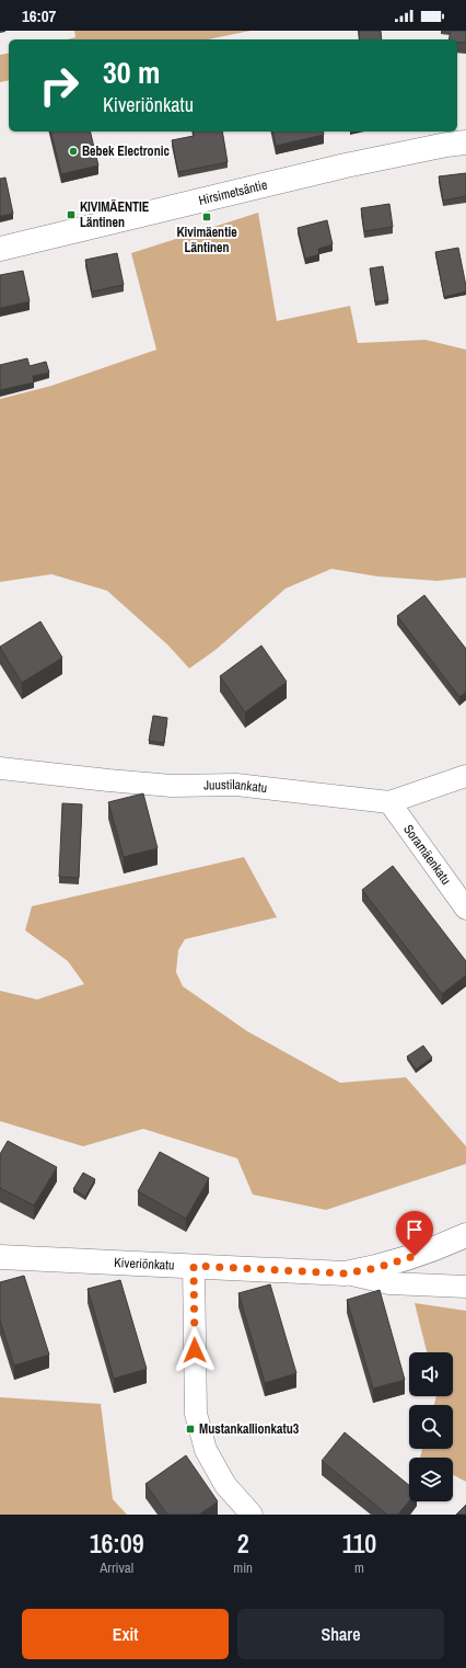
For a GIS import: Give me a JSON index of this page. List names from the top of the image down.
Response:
{
  "streets": {
    "street": [
      "Hirsimetsäntie",
      "Juustilankatu",
      "Soramäenkatu",
      "Kiveriönkatu"
    ]
  },
  "crossings": [
    ["Juustilankatu", "Soramäenkatu"]
  ],
  "places": {
    "other": ["Bebek Electronic"],
    "transit": ["KIVIMÄENTIE Läntinen", "Kivimäentie Läntinen", "Mustankallionkatu3"]
  },
  "page": {
    "status": "16:07",
    "turn": ["30 m", "Kiveriönkatu"],
    "eta": [
      "16:09",
      "Arrival",
      "2",
      "min",
      "110",
      "m"
    ],
    "buttons": ["Exit", "Share"]
  }
}
